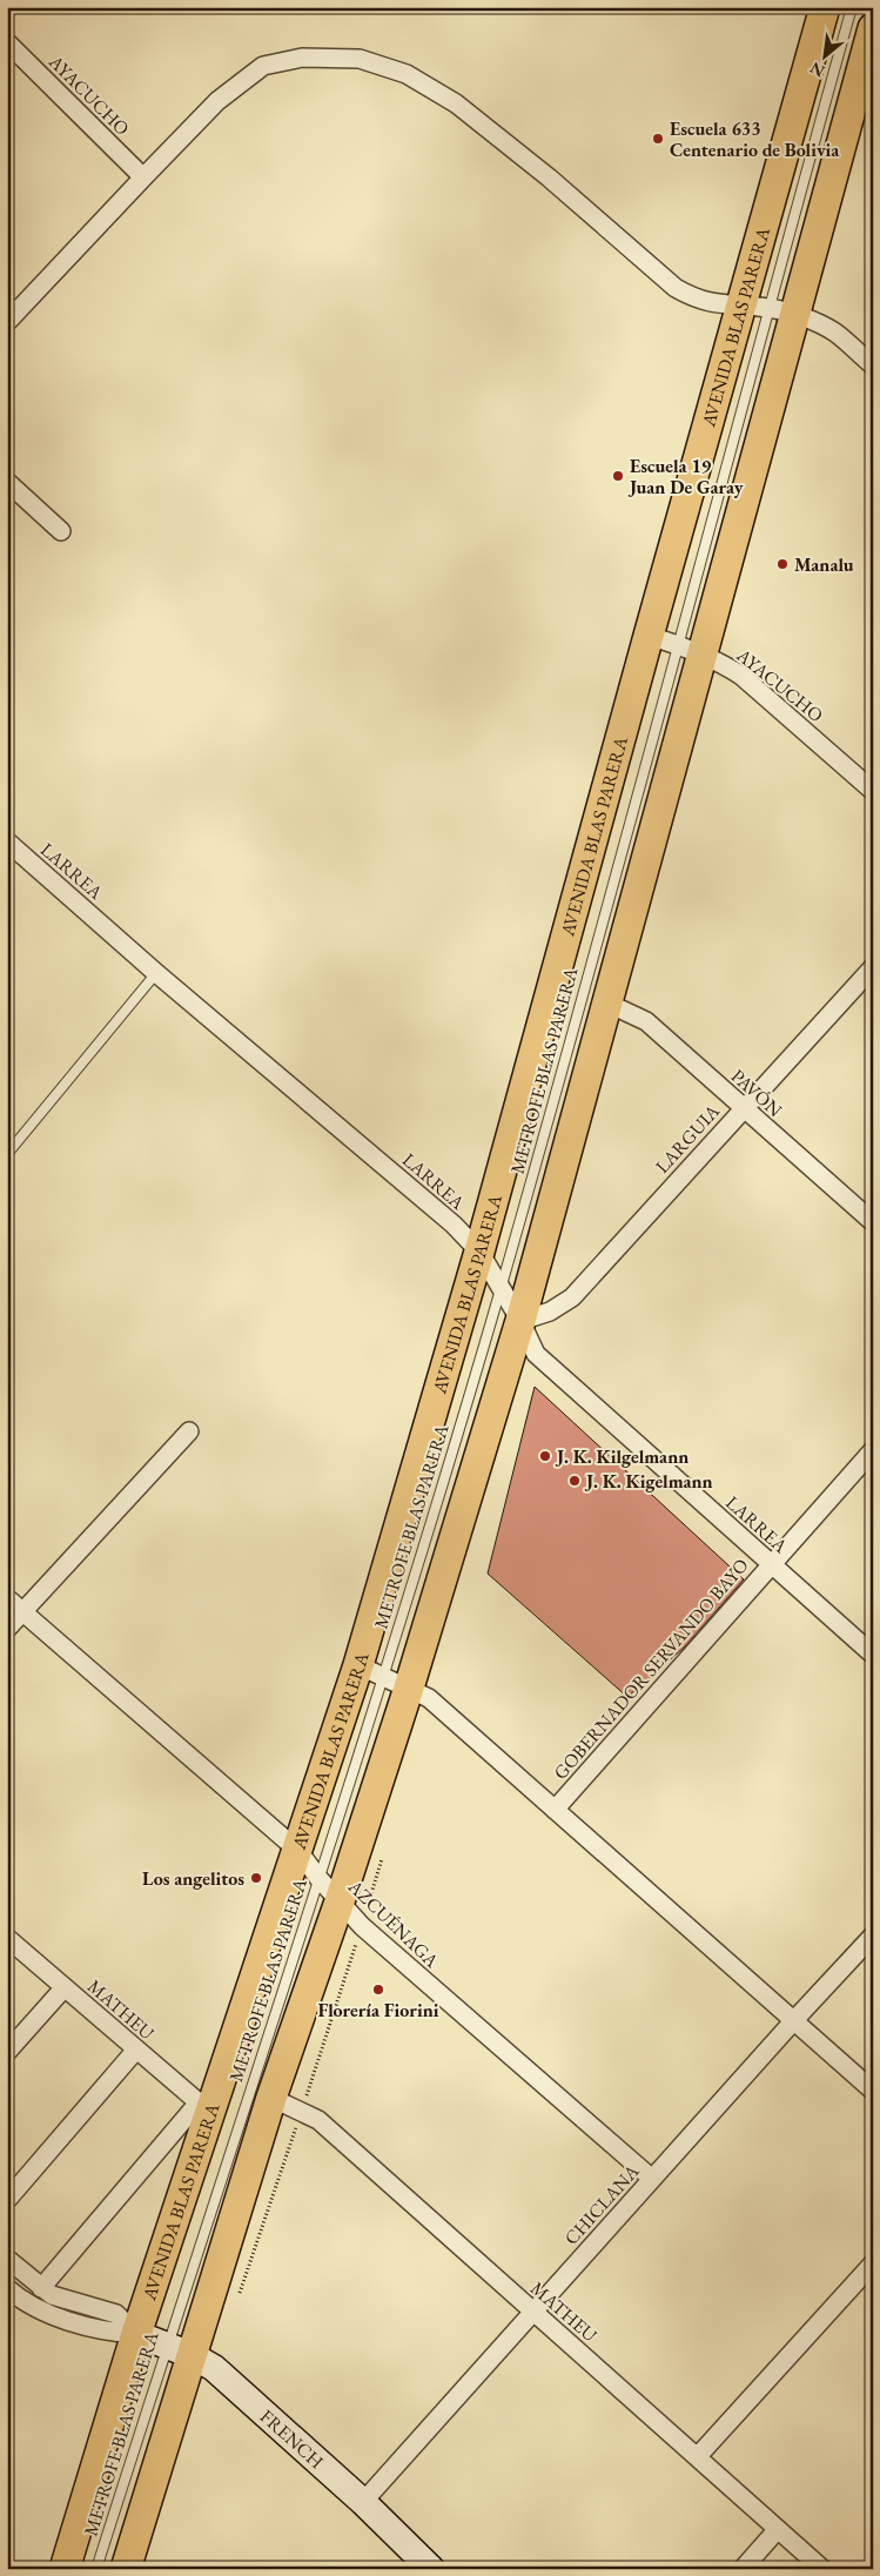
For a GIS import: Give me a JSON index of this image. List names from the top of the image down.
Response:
{
  "streets": {
    "main road": ["AVENIDA BLAS PARERA"],
    "street": [
      "AYACUCHO",
      "LARREA",
      "PAVÓN",
      "LARGUIA",
      "GOBERNADOR SERVANDO BAYO",
      "AZCUÉNAGA",
      "MATHEU",
      "CHICLANA",
      "FRENCH"
    ],
    "lane": ["METROFE BLAS PARERA"]
  },
  "crossings": [
    ["AYACUCHO", "AVENIDA BLAS PARERA"],
    ["AYACUCHO", "METROFE BLAS PARERA"],
    ["AVENIDA BLAS PARERA", "LARREA"],
    ["AVENIDA BLAS PARERA", "METROFE BLAS PARERA"],
    ["AVENIDA BLAS PARERA", "PAVÓN"],
    ["AVENIDA BLAS PARERA", "LARGUIA"],
    ["AVENIDA BLAS PARERA", "AZCUÉNAGA"],
    ["AVENIDA BLAS PARERA", "MATHEU"],
    ["AVENIDA BLAS PARERA", "FRENCH"],
    ["LARREA", "METROFE BLAS PARERA"],
    ["LARREA", "LARGUIA"],
    ["LARREA", "GOBERNADOR SERVANDO BAYO"],
    ["METROFE BLAS PARERA", "AZCUÉNAGA"],
    ["METROFE BLAS PARERA", "FRENCH"],
    ["PAVÓN", "LARGUIA"],
    ["AZCUÉNAGA", "CHICLANA"],
    ["MATHEU", "CHICLANA"],
    ["CHICLANA", "FRENCH"]
  ],
  "places": [
    "Escuela 633 Centenario de Bolivia",
    "Escuela 19 Juan De Garay",
    "Manalu",
    "J. K. Kilgelmann",
    "J. K. Kigelmann",
    "Los angelitos",
    "Florería Fiorini"
  ],
  "north": "bottom left"
}
